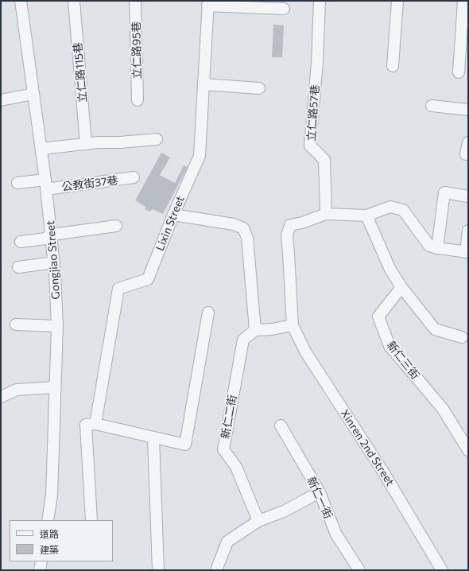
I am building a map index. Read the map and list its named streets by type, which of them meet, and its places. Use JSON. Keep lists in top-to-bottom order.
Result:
{
  "streets": {
    "street": [
      "立仁路95巷",
      "立仁路115巷",
      "立仁路57巷",
      "公教街37巷",
      "Lixin Street",
      "Gongjiao Street",
      "新仁三街",
      "新仁二街",
      "Xinren 2nd Street",
      "新仁一街"
    ]
  },
  "crossings": [
    ["公教街37巷", "Gongjiao Street"]
  ],
  "legend": ["道路", "建築"]
}
